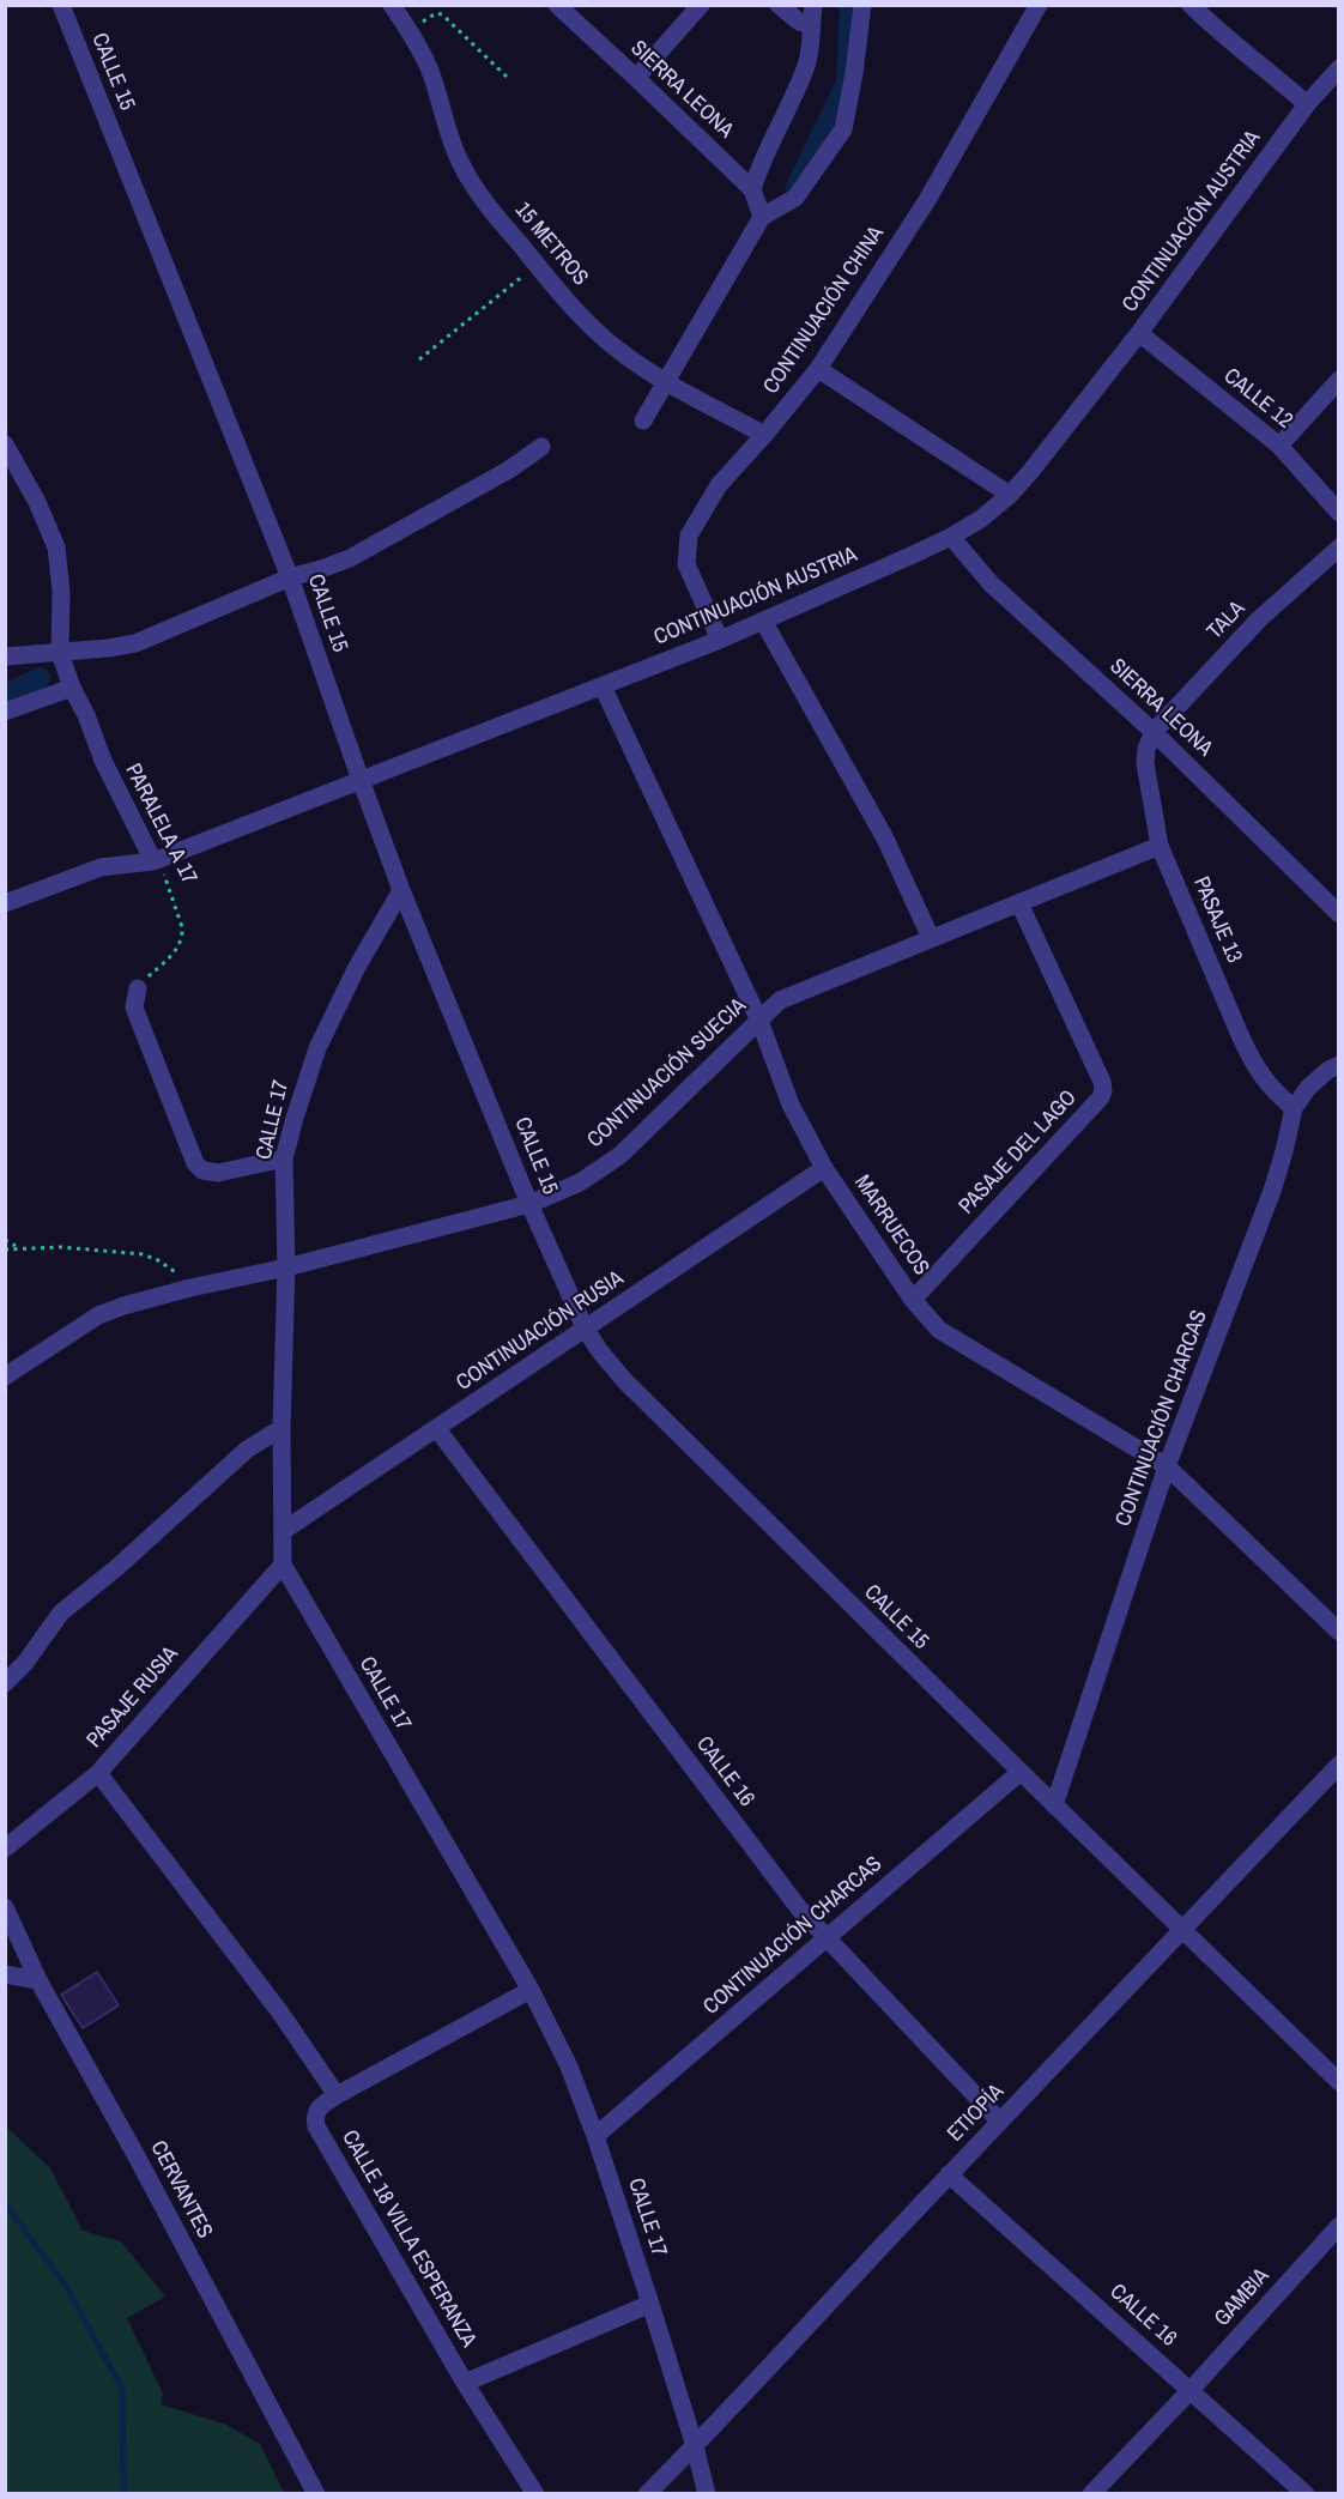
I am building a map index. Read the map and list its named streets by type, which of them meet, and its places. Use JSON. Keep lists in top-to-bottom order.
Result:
{
  "streets": {
    "street": [
      "CALLE 15",
      "SIERRA LEONA",
      "CONTINUACIÓN AUSTRIA",
      "15 METROS",
      "CONTINUACIÓN CHINA",
      "CALLE 12",
      "TALA",
      "PARALELA A 17",
      "PASAJE 13",
      "CONTINUACIÓN SUECIA",
      "CALLE 17",
      "PASAJE DEL LAGO",
      "MARRUECOS",
      "CONTINUACIÓN RUSIA",
      "CONTINUACIÓN CHARCAS",
      "PASAJE RUSIA",
      "CALLE 16",
      "ETIOPÍA",
      "CERVANTES",
      "CALLE 18 VILLA ESPERANZA",
      "GAMBIA"
    ]
  },
  "crossings": [
    ["CALLE 15", "CONTINUACIÓN AUSTRIA"],
    ["CALLE 15", "CONTINUACIÓN SUECIA"],
    ["CALLE 15", "CALLE 17"],
    ["CALLE 15", "CONTINUACIÓN RUSIA"],
    ["CALLE 15", "CONTINUACIÓN CHARCAS"],
    ["CALLE 15", "ETIOPÍA"],
    ["SIERRA LEONA", "CONTINUACIÓN AUSTRIA"],
    ["SIERRA LEONA", "TALA"],
    ["SIERRA LEONA", "PASAJE 13"],
    ["CONTINUACIÓN AUSTRIA", "CONTINUACIÓN CHINA"],
    ["CONTINUACIÓN AUSTRIA", "CALLE 12"],
    ["CONTINUACIÓN AUSTRIA", "PARALELA A 17"],
    ["CONTINUACIÓN AUSTRIA", "MARRUECOS"],
    ["15 METROS", "CONTINUACIÓN CHINA"],
    ["TALA", "PASAJE 13"],
    ["PASAJE 13", "CONTINUACIÓN SUECIA"],
    ["PASAJE 13", "CONTINUACIÓN CHARCAS"],
    ["CONTINUACIÓN SUECIA", "CALLE 17"],
    ["CONTINUACIÓN SUECIA", "PASAJE DEL LAGO"],
    ["CONTINUACIÓN SUECIA", "MARRUECOS"],
    ["CALLE 17", "CONTINUACIÓN RUSIA"],
    ["CALLE 17", "CONTINUACIÓN CHARCAS"],
    ["CALLE 17", "PASAJE RUSIA"],
    ["CALLE 17", "ETIOPÍA"],
    ["PASAJE DEL LAGO", "MARRUECOS"],
    ["MARRUECOS", "CONTINUACIÓN RUSIA"],
    ["MARRUECOS", "CONTINUACIÓN CHARCAS"],
    ["CONTINUACIÓN RUSIA", "CALLE 16"],
    ["CONTINUACIÓN CHARCAS", "CALLE 16"],
    ["CALLE 16", "ETIOPÍA"],
    ["CALLE 16", "GAMBIA"]
  ]
}
